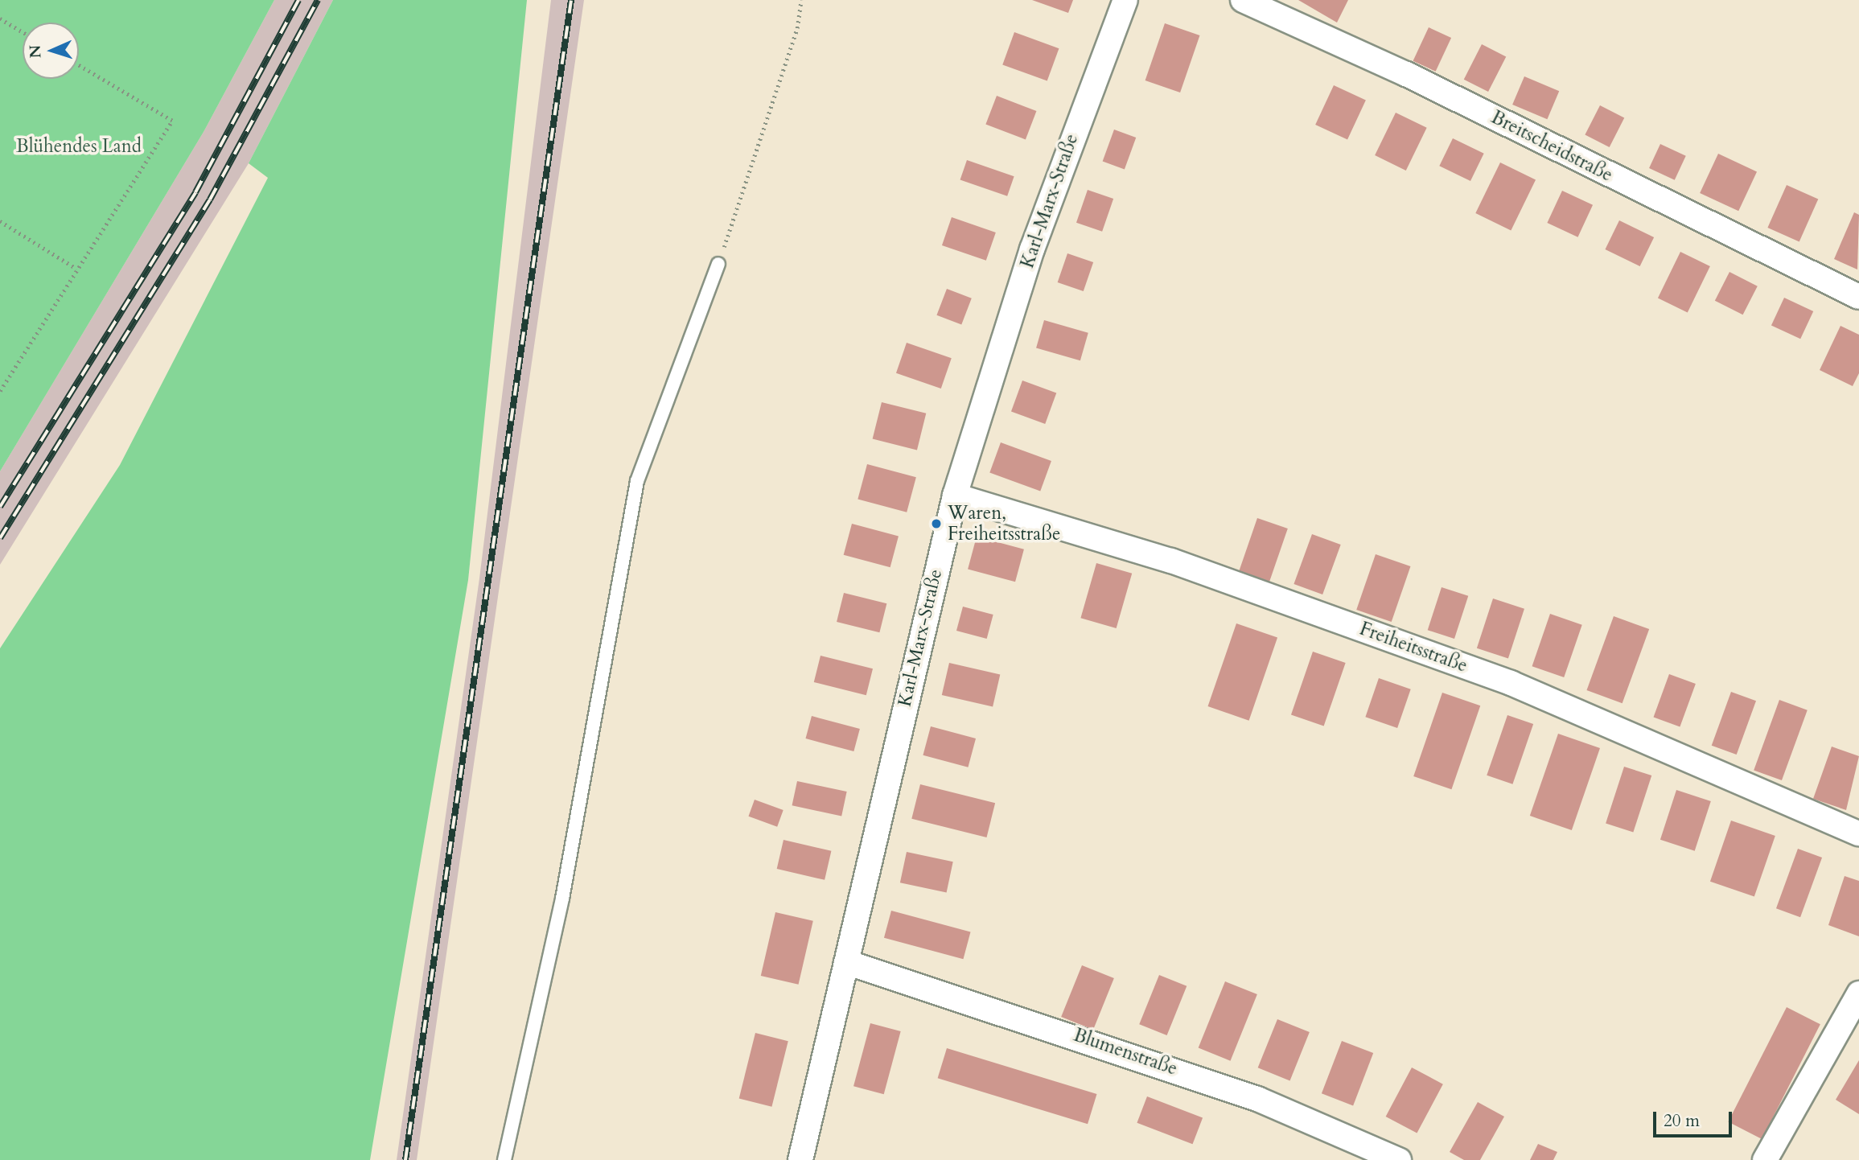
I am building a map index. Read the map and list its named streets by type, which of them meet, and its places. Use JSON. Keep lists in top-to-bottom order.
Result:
{
  "streets": {
    "street": [
      "Breitscheidstraße",
      "Karl-Marx-Straße",
      "Freiheitsstraße",
      "Blumenstraße"
    ]
  },
  "crossings": [
    ["Karl-Marx-Straße", "Freiheitsstraße"],
    ["Karl-Marx-Straße", "Blumenstraße"]
  ],
  "parks": ["Blühendes Land"],
  "places": ["Waren, Freiheitsstraße"],
  "scale_bar": "20 m",
  "north": "left"
}
